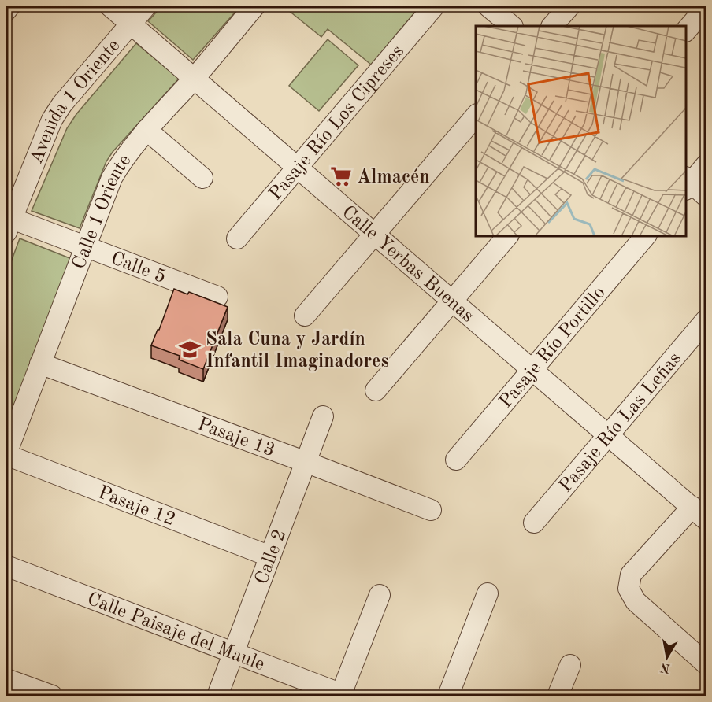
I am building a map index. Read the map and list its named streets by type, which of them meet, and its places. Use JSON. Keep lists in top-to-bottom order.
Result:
{
  "streets": {
    "street": [
      "Avenida 1 Oriente",
      "Pasaje Río Los Cipreses",
      "Calle 1 Oriente",
      "Calle Yerbas Buenas",
      "Calle 5",
      "Pasaje Río Portillo",
      "Pasaje Río Las Leñas",
      "Pasaje 13",
      "Pasaje 12",
      "Calle 2",
      "Calle Paisaje del Maule"
    ]
  },
  "crossings": [
    ["Avenida 1 Oriente", "Calle Yerbas Buenas"],
    ["Avenida 1 Oriente", "Calle 5"],
    ["Pasaje Río Los Cipreses", "Calle Yerbas Buenas"],
    ["Calle 1 Oriente", "Calle Yerbas Buenas"],
    ["Calle 1 Oriente", "Calle 5"],
    ["Calle 1 Oriente", "Pasaje 13"],
    ["Calle 1 Oriente", "Pasaje 12"],
    ["Calle Yerbas Buenas", "Pasaje Río Portillo"],
    ["Calle Yerbas Buenas", "Pasaje Río Las Leñas"],
    ["Pasaje 13", "Calle 2"],
    ["Pasaje 12", "Calle 2"],
    ["Calle 2", "Calle Paisaje del Maule"]
  ],
  "places": {
    "supermarket": ["Almacén"],
    "school or university": ["Sala Cuna y Jardín Infantil Imaginadores"]
  },
  "north": "bottom"
}
